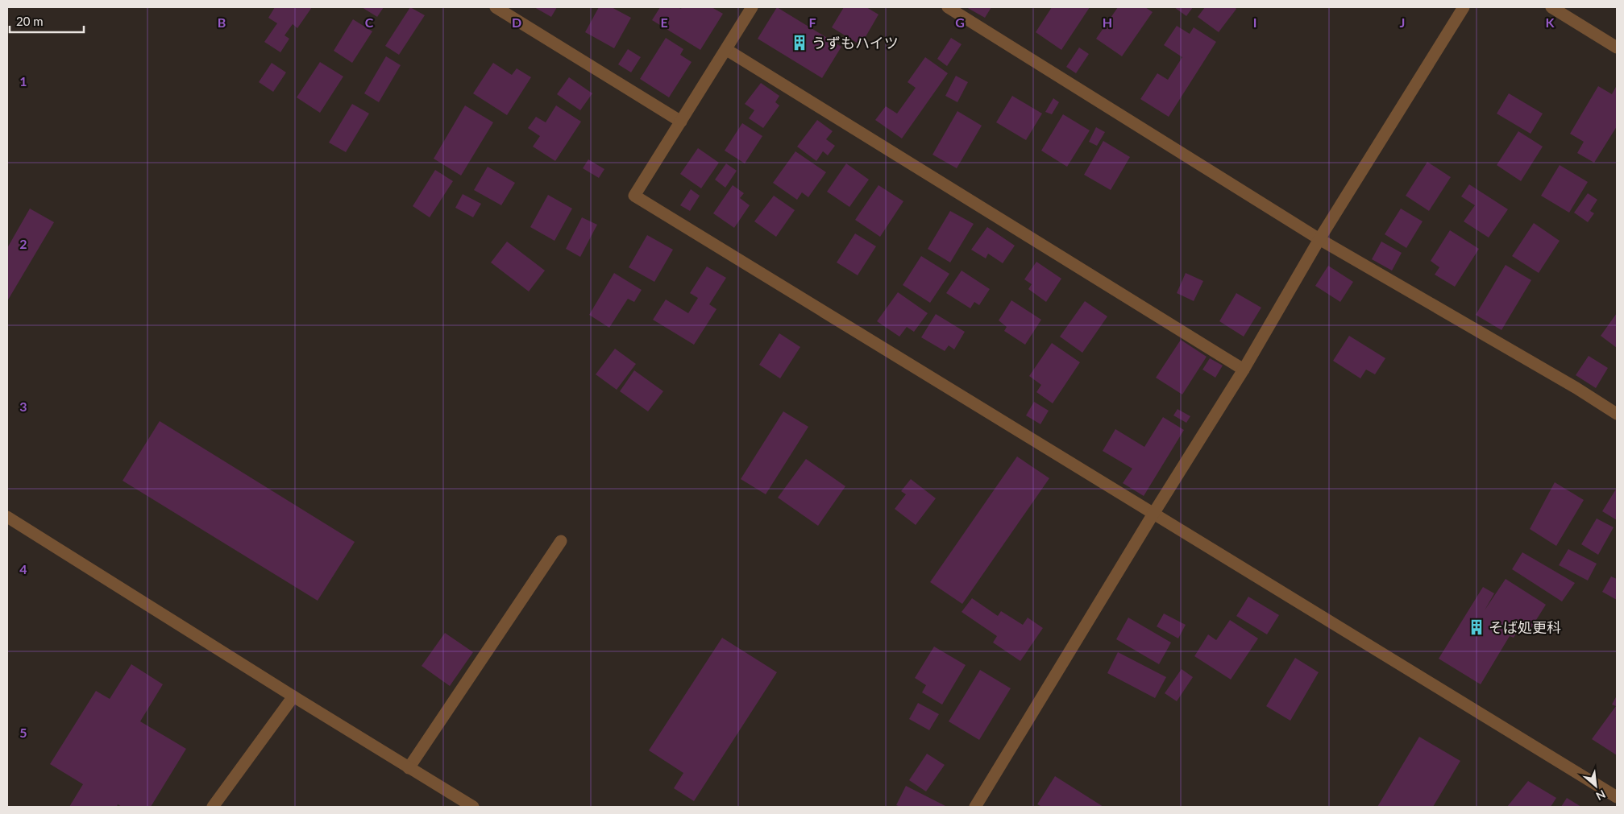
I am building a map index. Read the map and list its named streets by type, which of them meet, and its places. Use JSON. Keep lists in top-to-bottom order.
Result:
{
  "places": {
    "building": ["うずもハイツ", "そば処更科"]
  },
  "scale_bar": "20 m",
  "north": "bottom right",
  "grid": {
    "columns": [
      "B",
      "C",
      "D",
      "E",
      "F",
      "G",
      "H",
      "I",
      "J",
      "K"
    ],
    "rows": [
      "1",
      "2",
      "3",
      "4",
      "5"
    ]
  }
}
